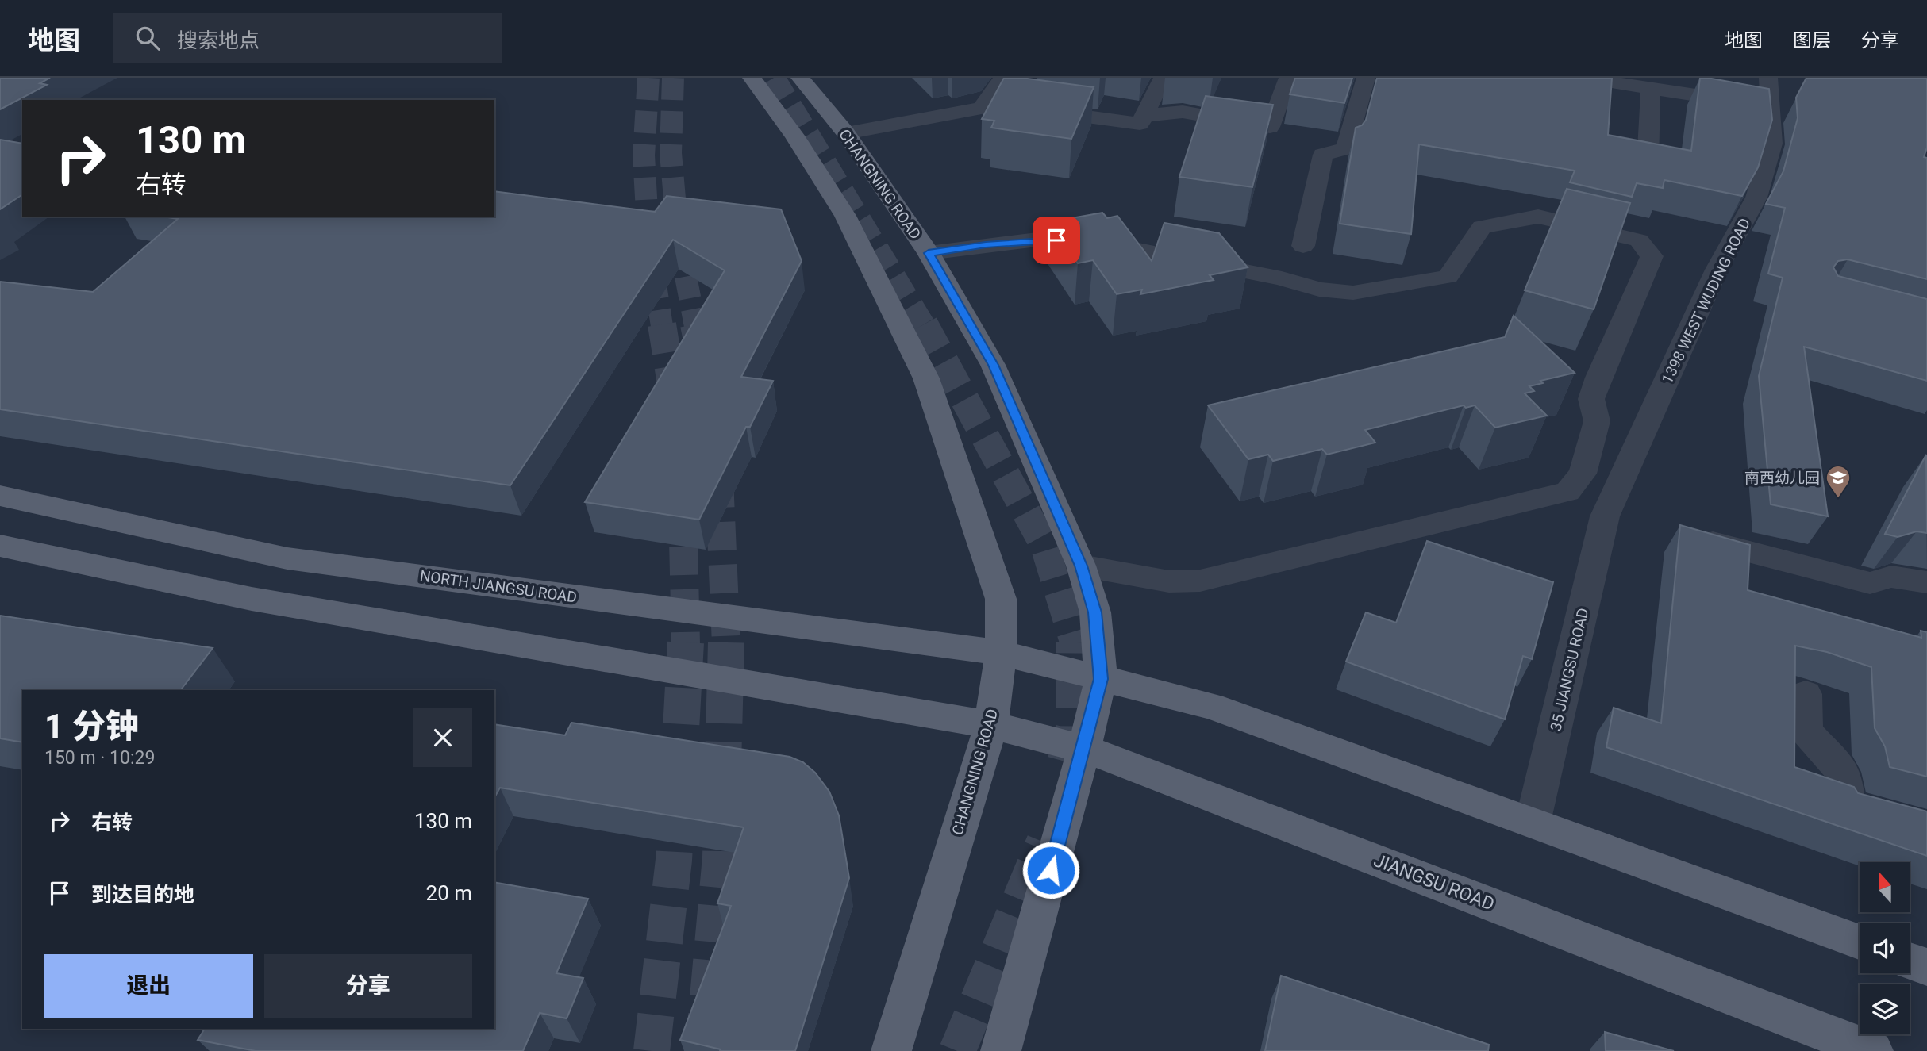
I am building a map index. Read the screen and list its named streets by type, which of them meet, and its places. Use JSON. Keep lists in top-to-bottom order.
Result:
{
  "streets": {
    "main road": ["CHANGNING ROAD", "NORTH JIANGSU ROAD", "JIANGSU ROAD"],
    "lane": ["1398 WEST WUDING ROAD", "35 JIANGSU ROAD"]
  },
  "crossings": [
    ["CHANGNING ROAD", "NORTH JIANGSU ROAD"],
    ["CHANGNING ROAD", "JIANGSU ROAD"],
    ["1398 WEST WUDING ROAD", "35 JIANGSU ROAD"]
  ],
  "places": {
    "school or university": ["南西幼儿园"]
  },
  "north": "top",
  "page": {
    "header": "地图",
    "search": "搜索地点",
    "nav": ["地图", "图层", "分享"],
    "turn": ["130 m", "右转"],
    "heading": ["1 分钟", "150 m · 10:29"],
    "list": [
      {
        "name": "右转",
        "value": "130 m"
      },
      {
        "name": "到达目的地",
        "value": "20 m"
      }
    ],
    "buttons": ["退出", "分享"]
  }
}
